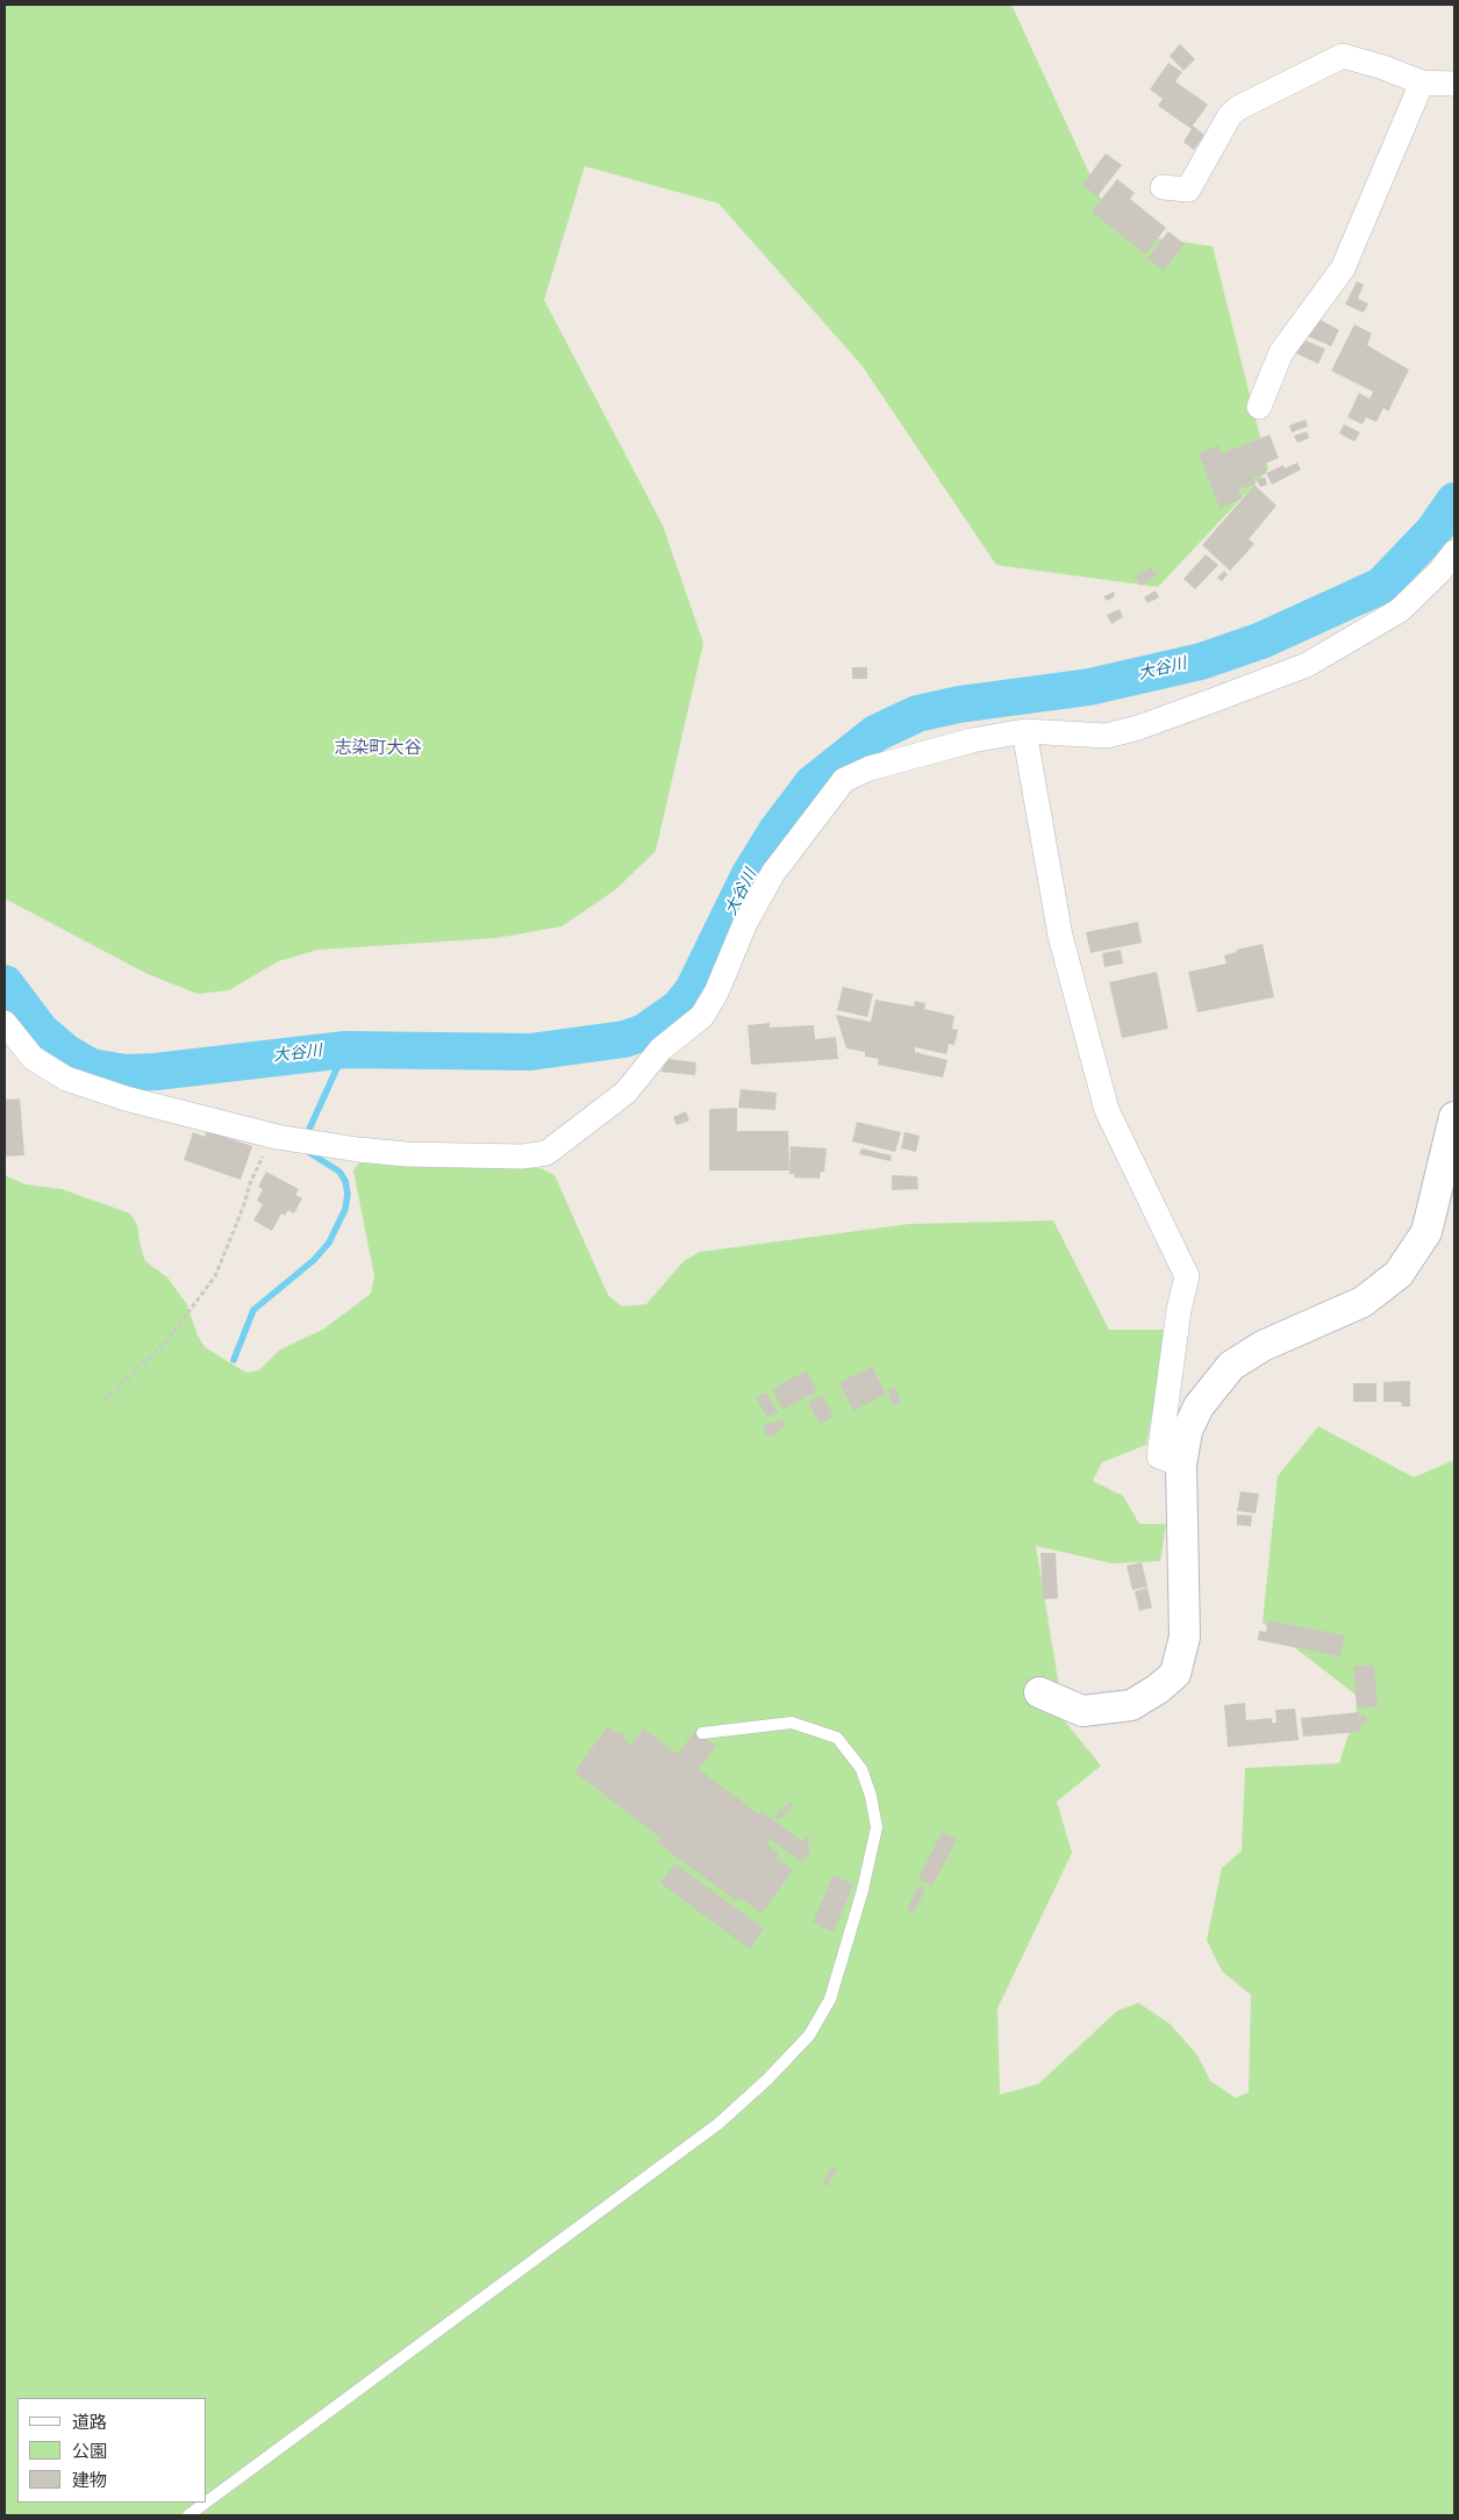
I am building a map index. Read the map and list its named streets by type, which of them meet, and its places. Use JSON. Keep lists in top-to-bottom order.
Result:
{
  "districts": ["志染町大谷"],
  "water": ["大谷川"],
  "legend": ["道路", "公園", "建物"]
}
